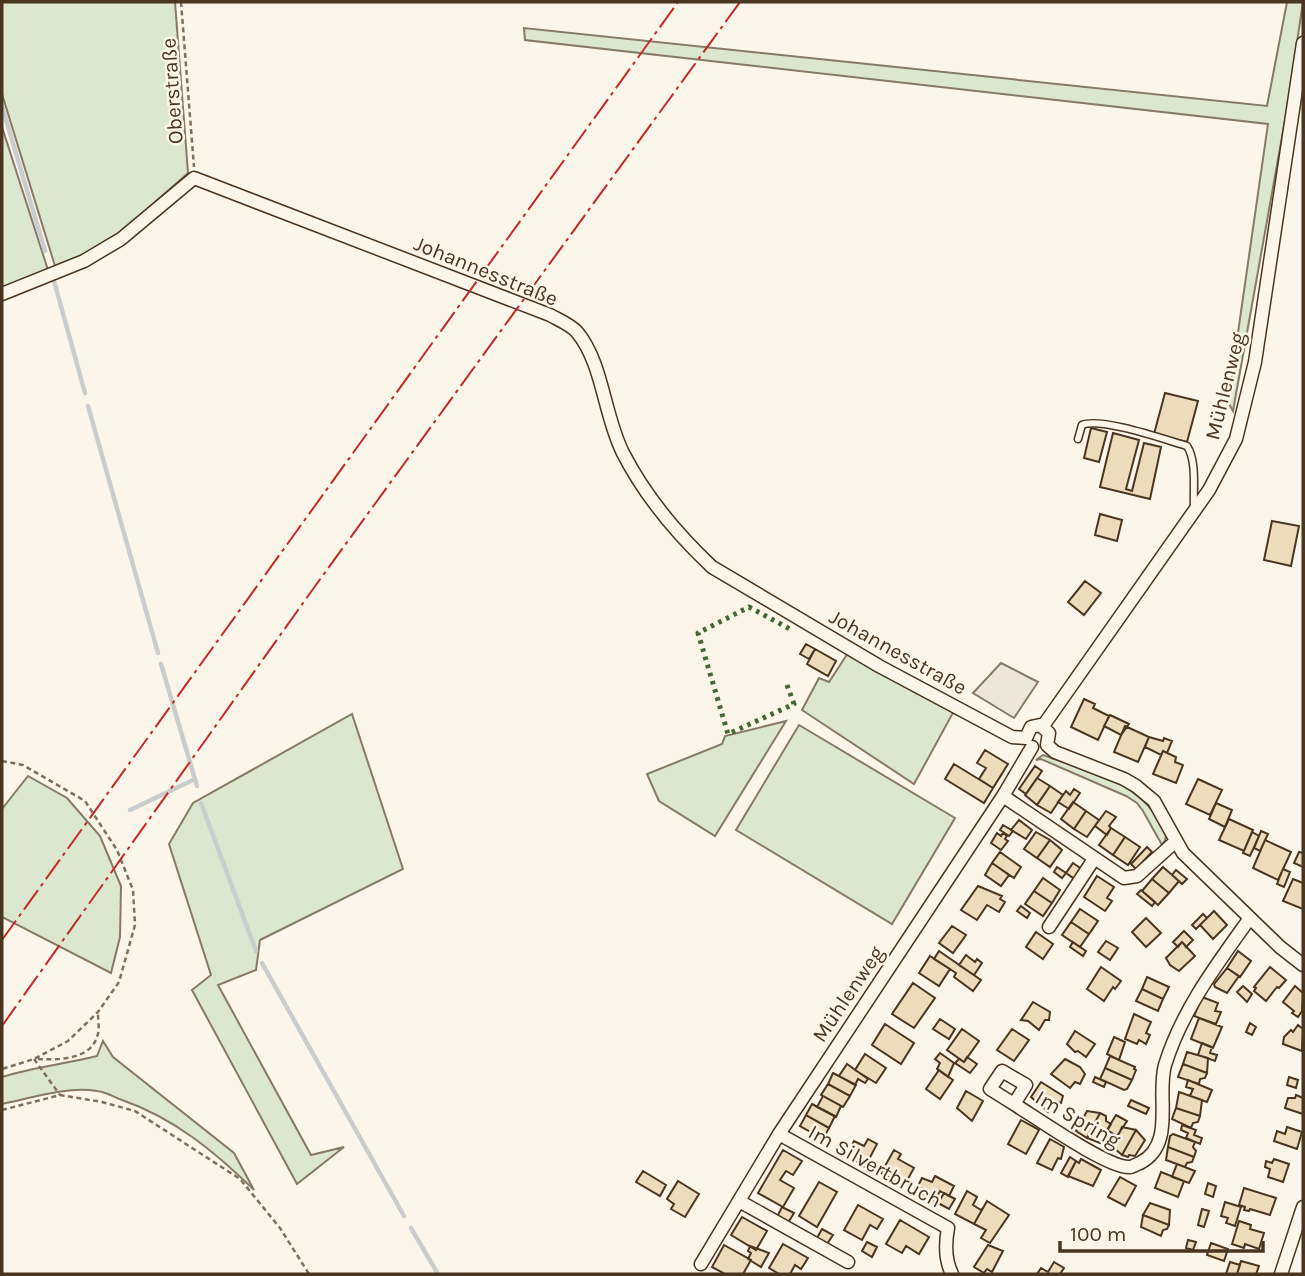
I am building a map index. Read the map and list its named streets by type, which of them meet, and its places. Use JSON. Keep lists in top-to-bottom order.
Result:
{
  "streets": {
    "street": [
      "Johannesstraße",
      "Mühlenweg",
      "Im Spring",
      "Im Silvertbruch"
    ],
    "path": ["Oberstraße"]
  },
  "crossings": [
    ["Oberstraße", "Johannesstraße"],
    ["Johannesstraße", "Mühlenweg"],
    ["Mühlenweg", "Im Silvertbruch"]
  ],
  "scale_bar": "100 m"
}
